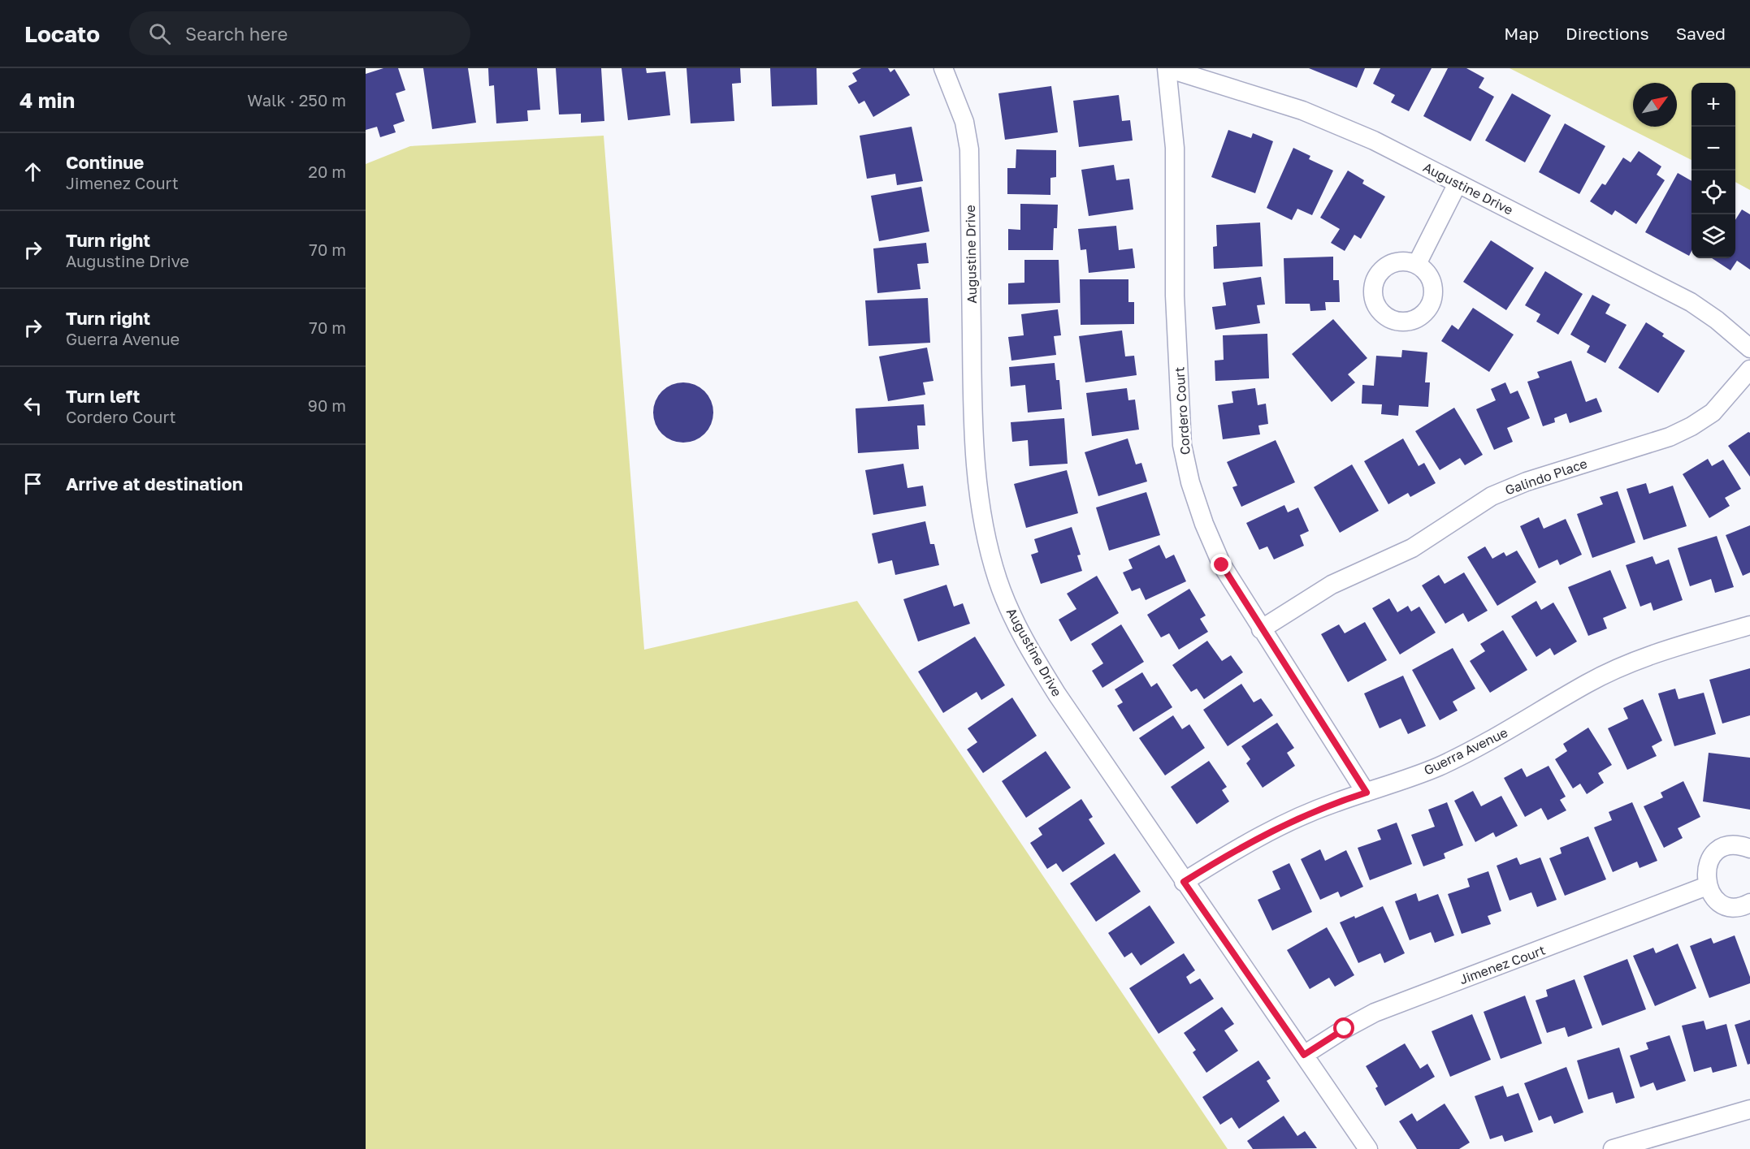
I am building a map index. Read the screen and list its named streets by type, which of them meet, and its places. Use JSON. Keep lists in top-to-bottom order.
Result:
{
  "streets": {
    "street": [
      "Augustine Drive",
      "Cordero Court",
      "Galindo Place",
      "Guerra Avenue",
      "Jimenez Court"
    ]
  },
  "crossings": [
    ["Augustine Drive", "Cordero Court"],
    ["Augustine Drive", "Guerra Avenue"],
    ["Augustine Drive", "Jimenez Court"],
    ["Cordero Court", "Galindo Place"],
    ["Cordero Court", "Guerra Avenue"]
  ],
  "north": "top right",
  "page": {
    "header": "Locato",
    "search": "Search here",
    "nav": ["Map", "Directions", "Saved"],
    "heading": ["4 min", "Walk · 250 m"],
    "map_buttons": ["+", "−"],
    "list": [
      ["Continue", "Jimenez Court", "20 m"],
      ["Turn right", "Augustine Drive", "70 m"],
      ["Turn right", "Guerra Avenue", "70 m"],
      ["Turn left", "Cordero Court", "90 m"],
      "Arrive at destination"
    ]
  }
}
